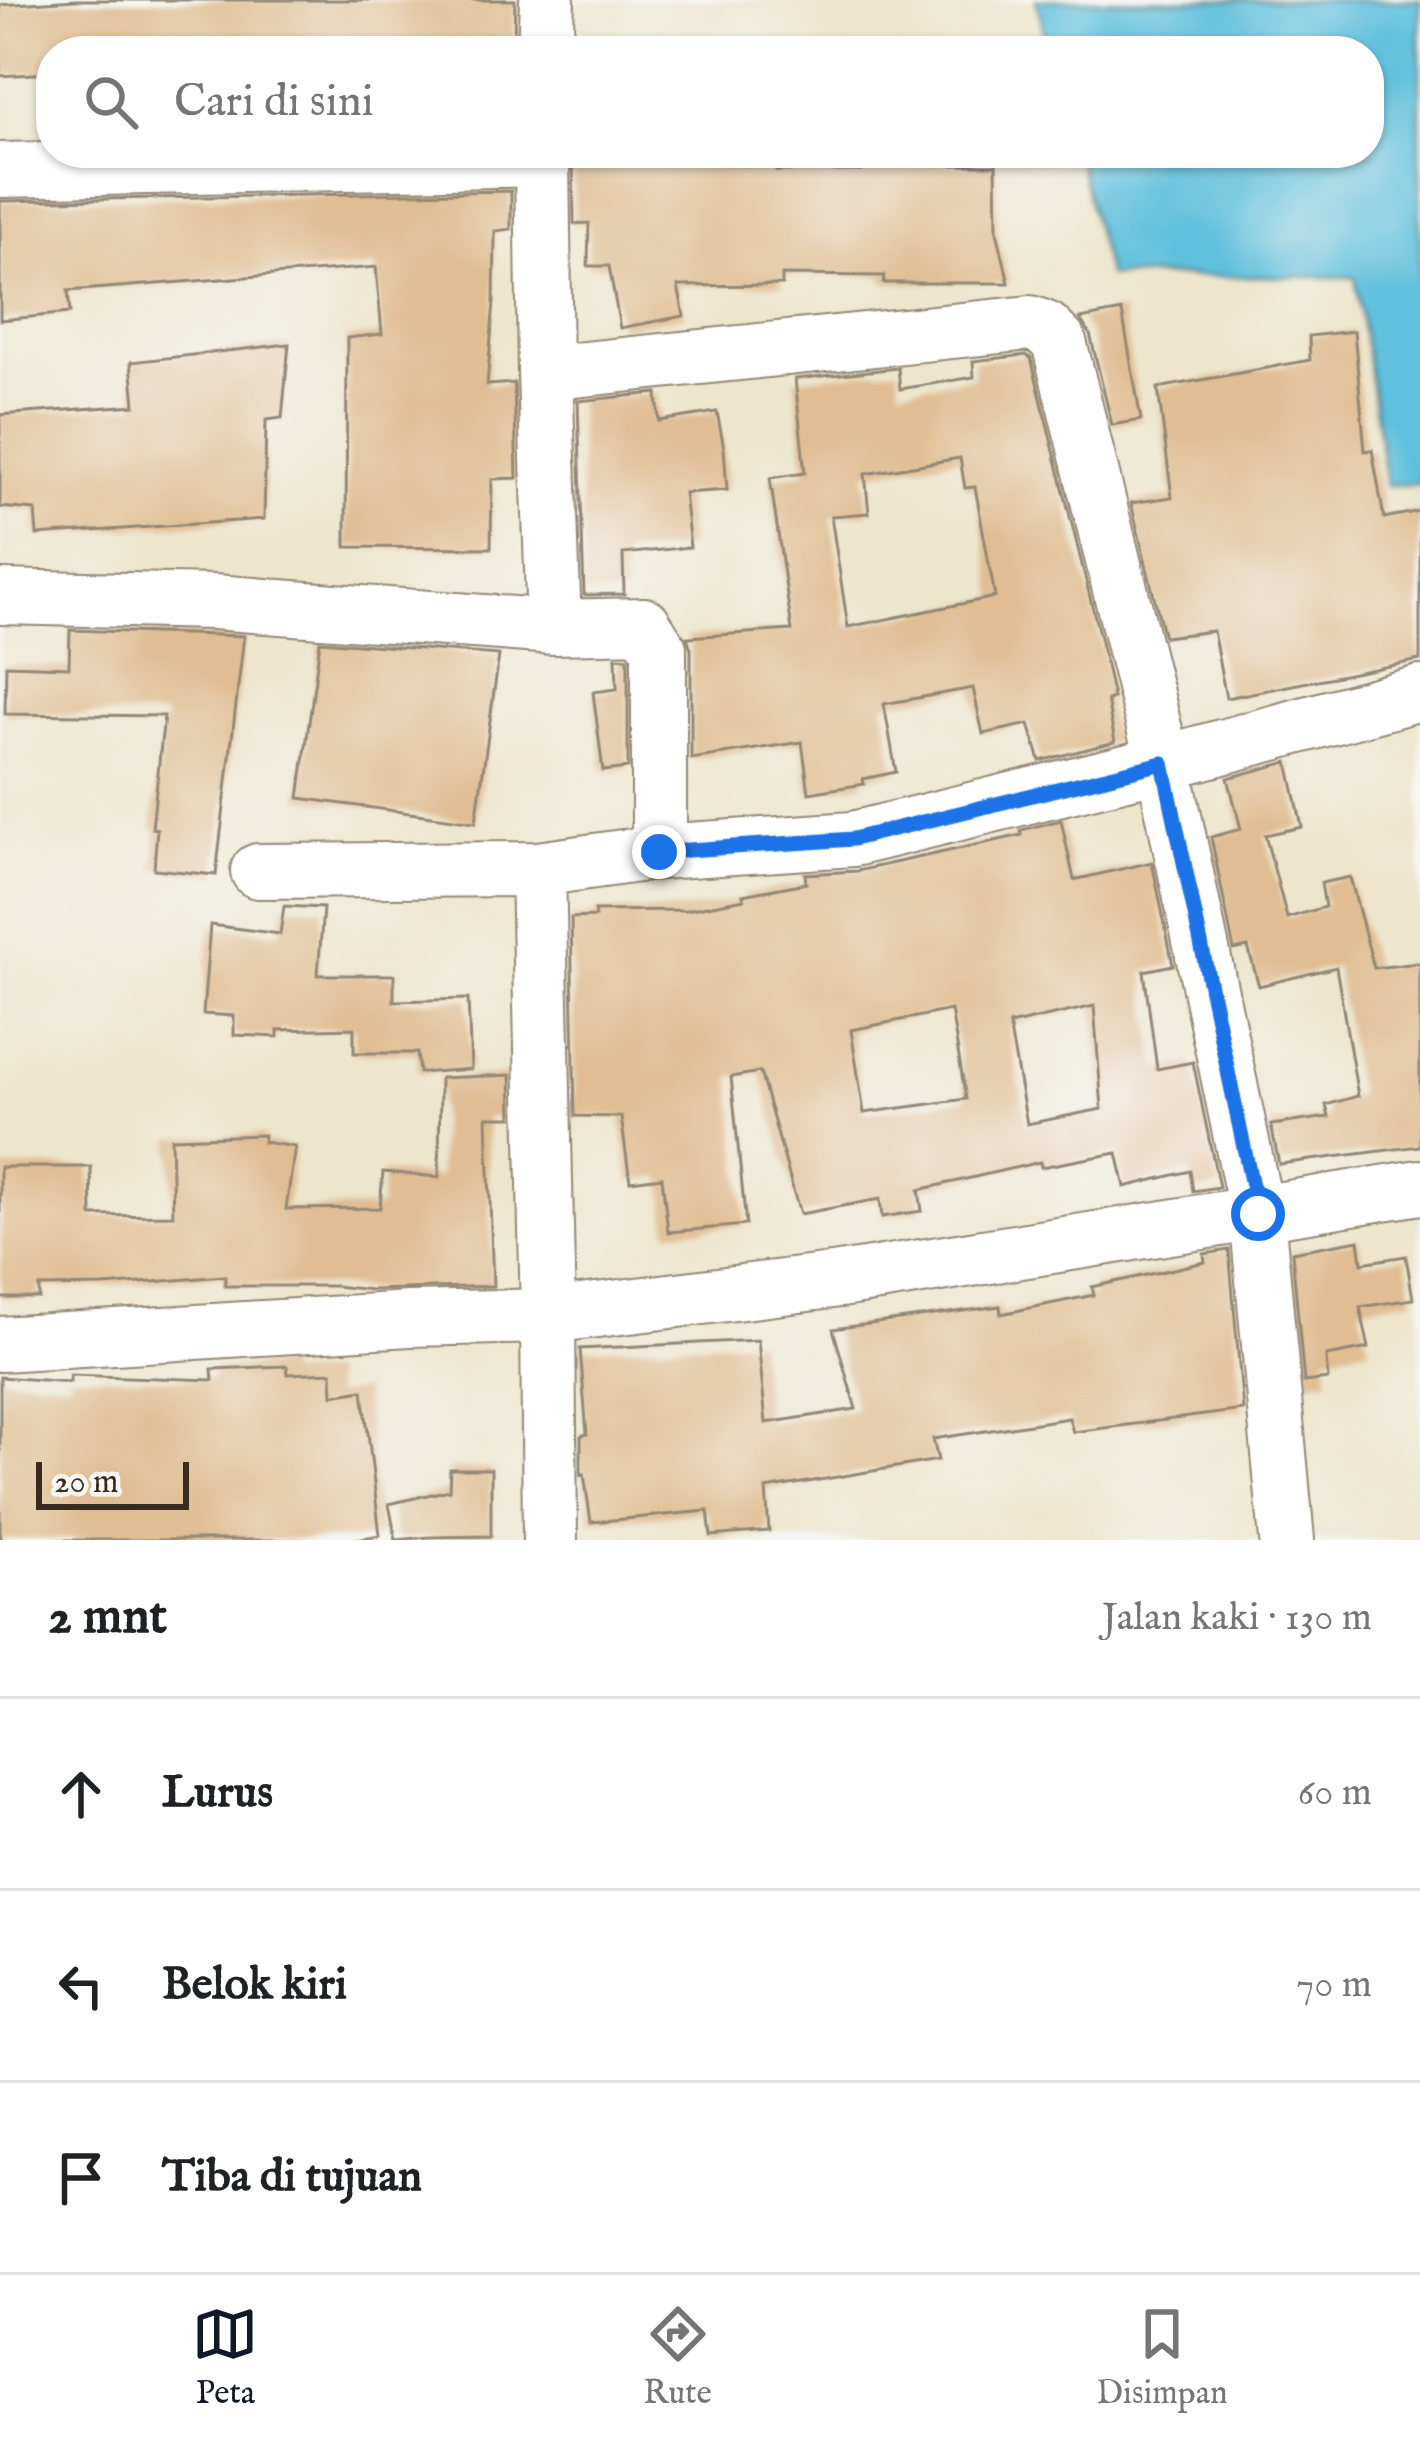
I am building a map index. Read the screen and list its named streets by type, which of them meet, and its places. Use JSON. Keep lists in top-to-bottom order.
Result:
{
  "scale_bar": "20 m",
  "page": {
    "search": "Cari di sini",
    "scale": "20 m",
    "heading": ["2 mnt", "Jalan kaki · 130 m"],
    "list": [
      ["Lurus", "60 m"],
      ["Belok kiri", "70 m"],
      "Tiba di tujuan"
    ],
    "nav": ["Peta", "Rute", "Disimpan"]
  }
}
